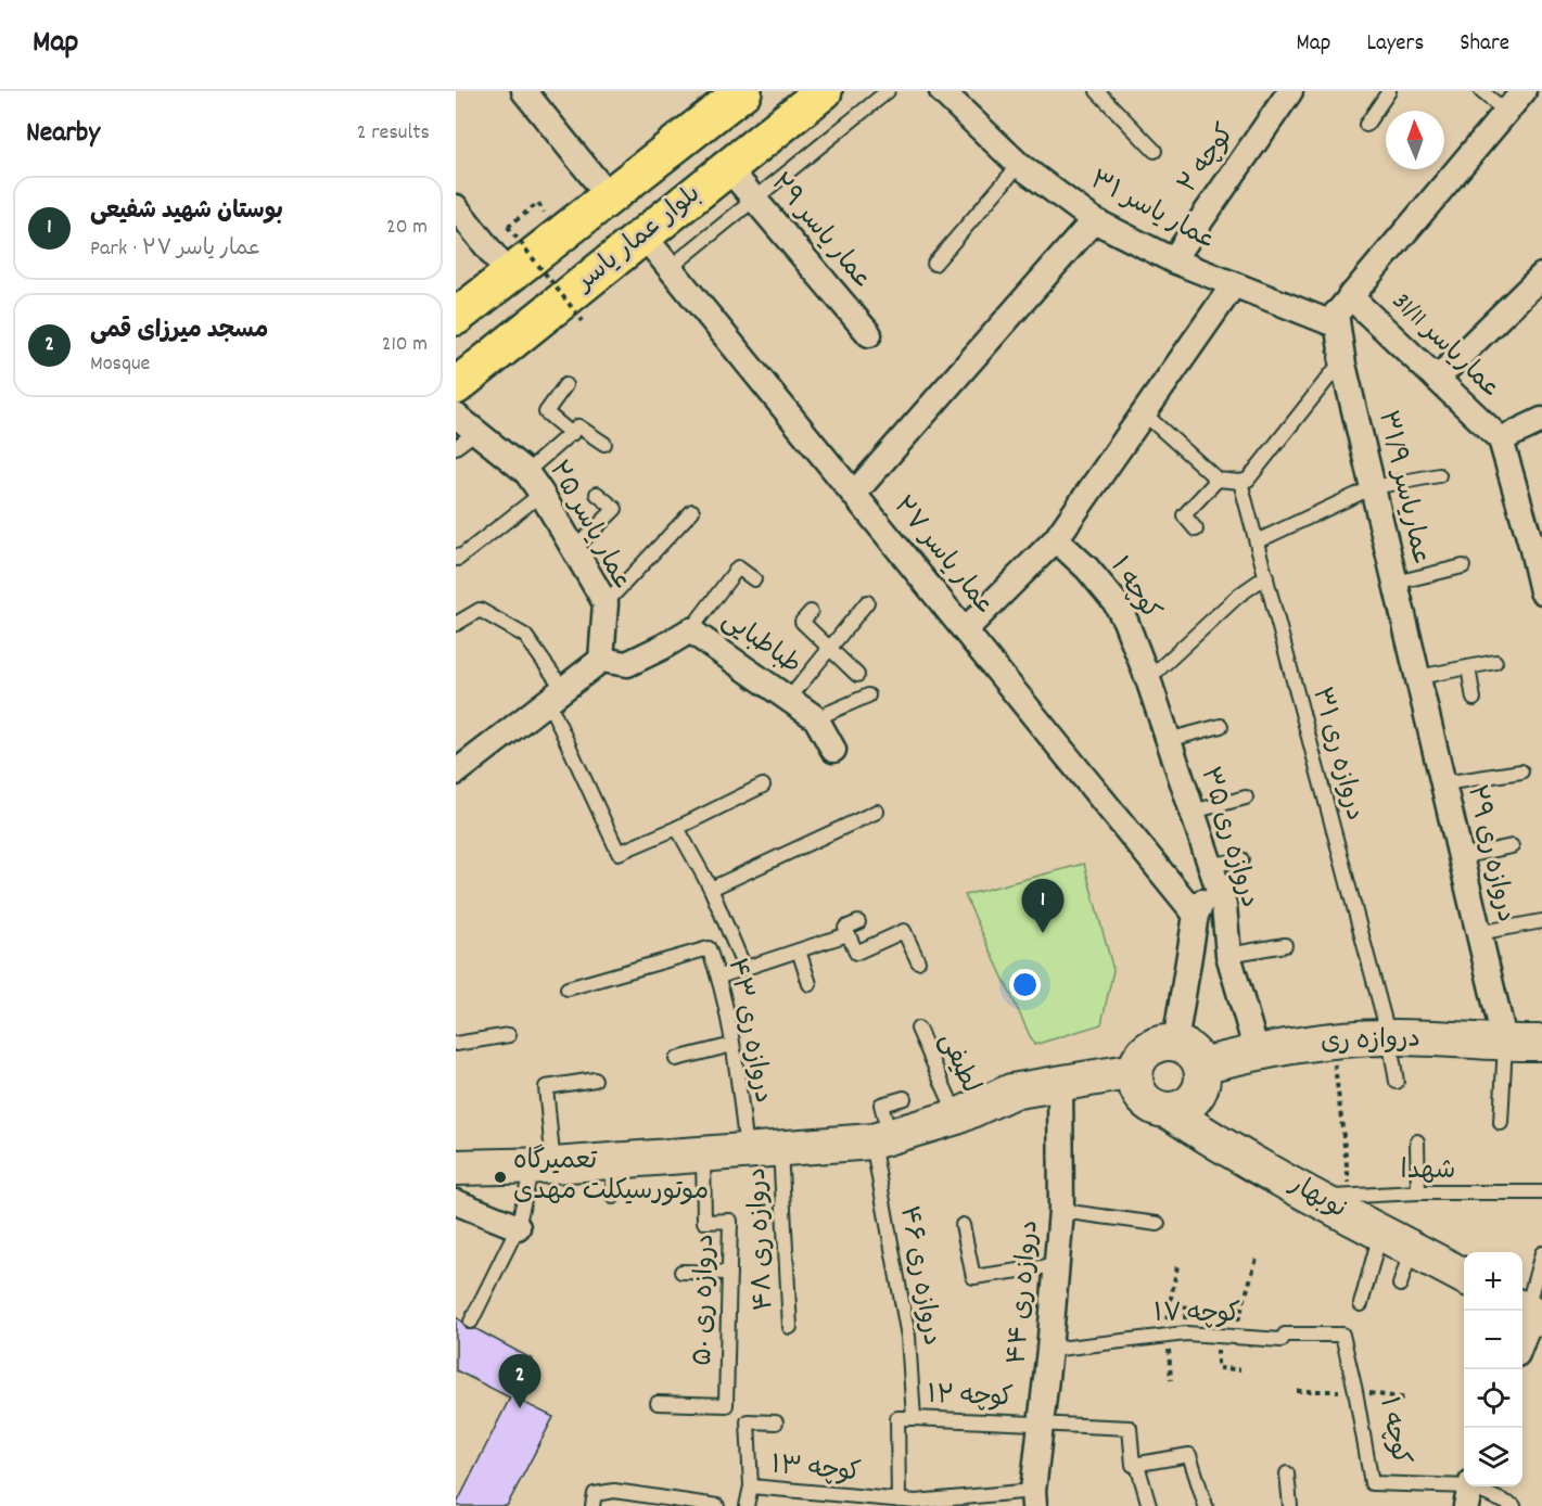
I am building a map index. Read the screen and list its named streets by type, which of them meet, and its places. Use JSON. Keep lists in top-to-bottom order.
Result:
{
  "streets": {
    "main road": ["بلوار عمار یاسر", "دروازه ری", "نوبهار"],
    "street": [
      "کوچه ۲",
      "عمار یاسر ۳۱",
      "عمار یاسر ۲۹",
      "عماریاسر 31/11",
      "عماریاسر ۳۱/۹",
      "عمار یاسر ۲۵",
      "عمار یاسر ۲۷",
      "کوچه ۱",
      "طباطبایی",
      "دروازه ری ۳۵",
      "دروازه ری ۲۹",
      "دروازه ری ۴۴"
    ],
    "lane": [
      "دروازه ری ۳۱",
      "دروازه ری ۴۳",
      "لطیفی",
      "شهدا",
      "دروازه ری ۴۸",
      "دروازه ری ۴۶",
      "دروازه ری ۵۰",
      "کوچه ۱۷",
      "کوچه ۱۲",
      "کوچه ۱۳"
    ]
  },
  "crossings": [
    ["کوچه ۲", "عمار یاسر ۳۱"],
    ["عمار یاسر ۳۱", "عماریاسر 31/11"],
    ["عمار یاسر ۳۱", "عماریاسر ۳۱/۹"],
    ["عمار یاسر ۲۹", "بلوار عمار یاسر"],
    ["بلوار عمار یاسر", "عمار یاسر ۲۷"],
    ["عماریاسر 31/11", "عماریاسر ۳۱/۹"],
    ["عماریاسر ۳۱/۹", "دروازه ری ۲۹"],
    ["عمار یاسر ۲۵", "طباطبایی"],
    ["کوچه ۱", "دروازه ری ۳۵"],
    ["کوچه ۱", "کوچه ۱۷"],
    ["دروازه ری ۳۱", "دروازه ری"],
    ["دروازه ری ۳۵", "دروازه ری"],
    ["دروازه ری ۲۹", "دروازه ری"],
    ["دروازه ری ۴۳", "دروازه ری ۴۸"],
    ["دروازه ری", "نوبهار"],
    ["شهدا", "نوبهار"],
    ["دروازه ری ۴۶", "کوچه ۱۲"],
    ["دروازه ری ۴۴", "کوچه ۱۷"],
    ["دروازه ری ۴۴", "کوچه ۱۲"],
    ["دروازه ری ۴۴", "کوچه ۱۳"],
    ["کوچه ۱۲", "کوچه ۱۳"]
  ],
  "places": ["تعمیرگاه موتورسیکلت مهدی"],
  "north": "top",
  "page": {
    "header": "Map",
    "nav": ["Map", "Layers", "Share"],
    "heading": ["Nearby", "2 results"],
    "list": [
      {
        "mark": "1",
        "name": "بوستان شهید شفیعی",
        "note": "Park · عمار یاسر ۲۷",
        "value": "20 m"
      },
      {
        "mark": "2",
        "name": "مسجد میرزای قمی",
        "note": "Mosque",
        "value": "210 m"
      }
    ],
    "pins": ["1", "2"],
    "map_buttons": ["+", "−"]
  }
}
